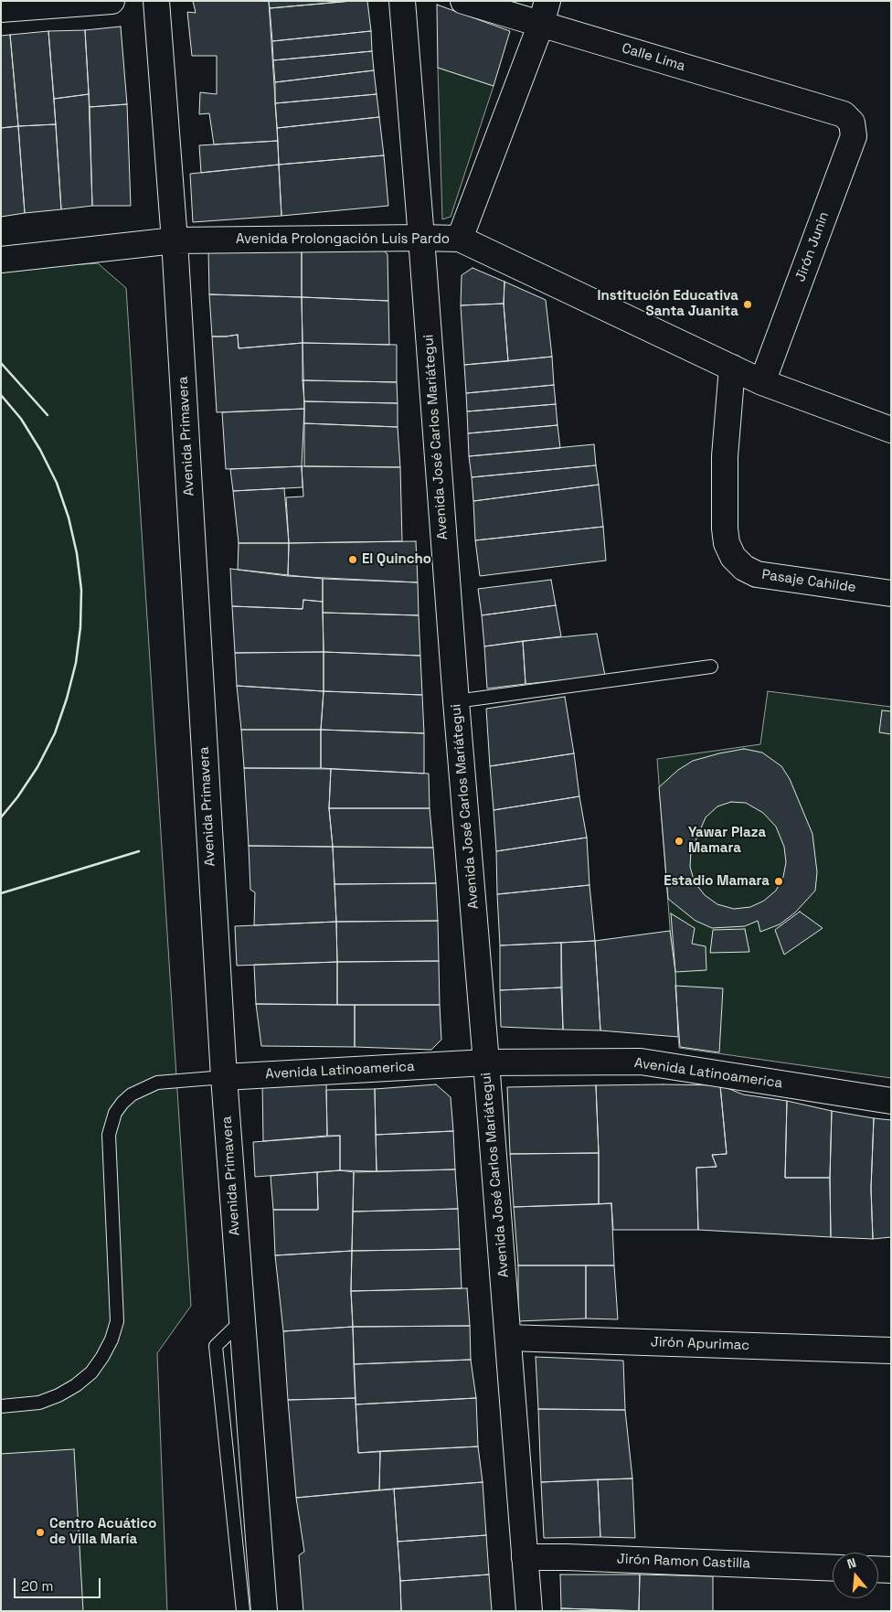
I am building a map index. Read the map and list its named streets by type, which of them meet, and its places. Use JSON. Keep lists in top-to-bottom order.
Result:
{
  "streets": {
    "street": [
      "Calle Lima",
      "Avenida Prolongación Luis Pardo",
      "Jirón Junin",
      "Avenida Primavera",
      "Avenida José Carlos Mariátegui",
      "Pasaje Cahilde",
      "Avenida Latinoamerica",
      "Jirón Apurimac",
      "Jirón Ramon Castilla"
    ]
  },
  "crossings": [
    ["Calle Lima", "Jirón Junin"],
    ["Avenida Prolongación Luis Pardo", "Jirón Junin"],
    ["Avenida Prolongación Luis Pardo", "Avenida Primavera"],
    ["Avenida Prolongación Luis Pardo", "Avenida José Carlos Mariátegui"],
    ["Avenida Prolongación Luis Pardo", "Pasaje Cahilde"],
    ["Avenida Primavera", "Avenida Latinoamerica"],
    ["Avenida José Carlos Mariátegui", "Avenida Latinoamerica"],
    ["Avenida José Carlos Mariátegui", "Jirón Apurimac"],
    ["Avenida José Carlos Mariátegui", "Jirón Ramon Castilla"]
  ],
  "places": [
    "Institución Educativa Santa Juanita",
    "El Quincho",
    "Yawar Plaza Mamara",
    "Estadio Mamara",
    "Centro Acuático de Villa María"
  ],
  "scale_bar": "20 m",
  "north": "top"
}
